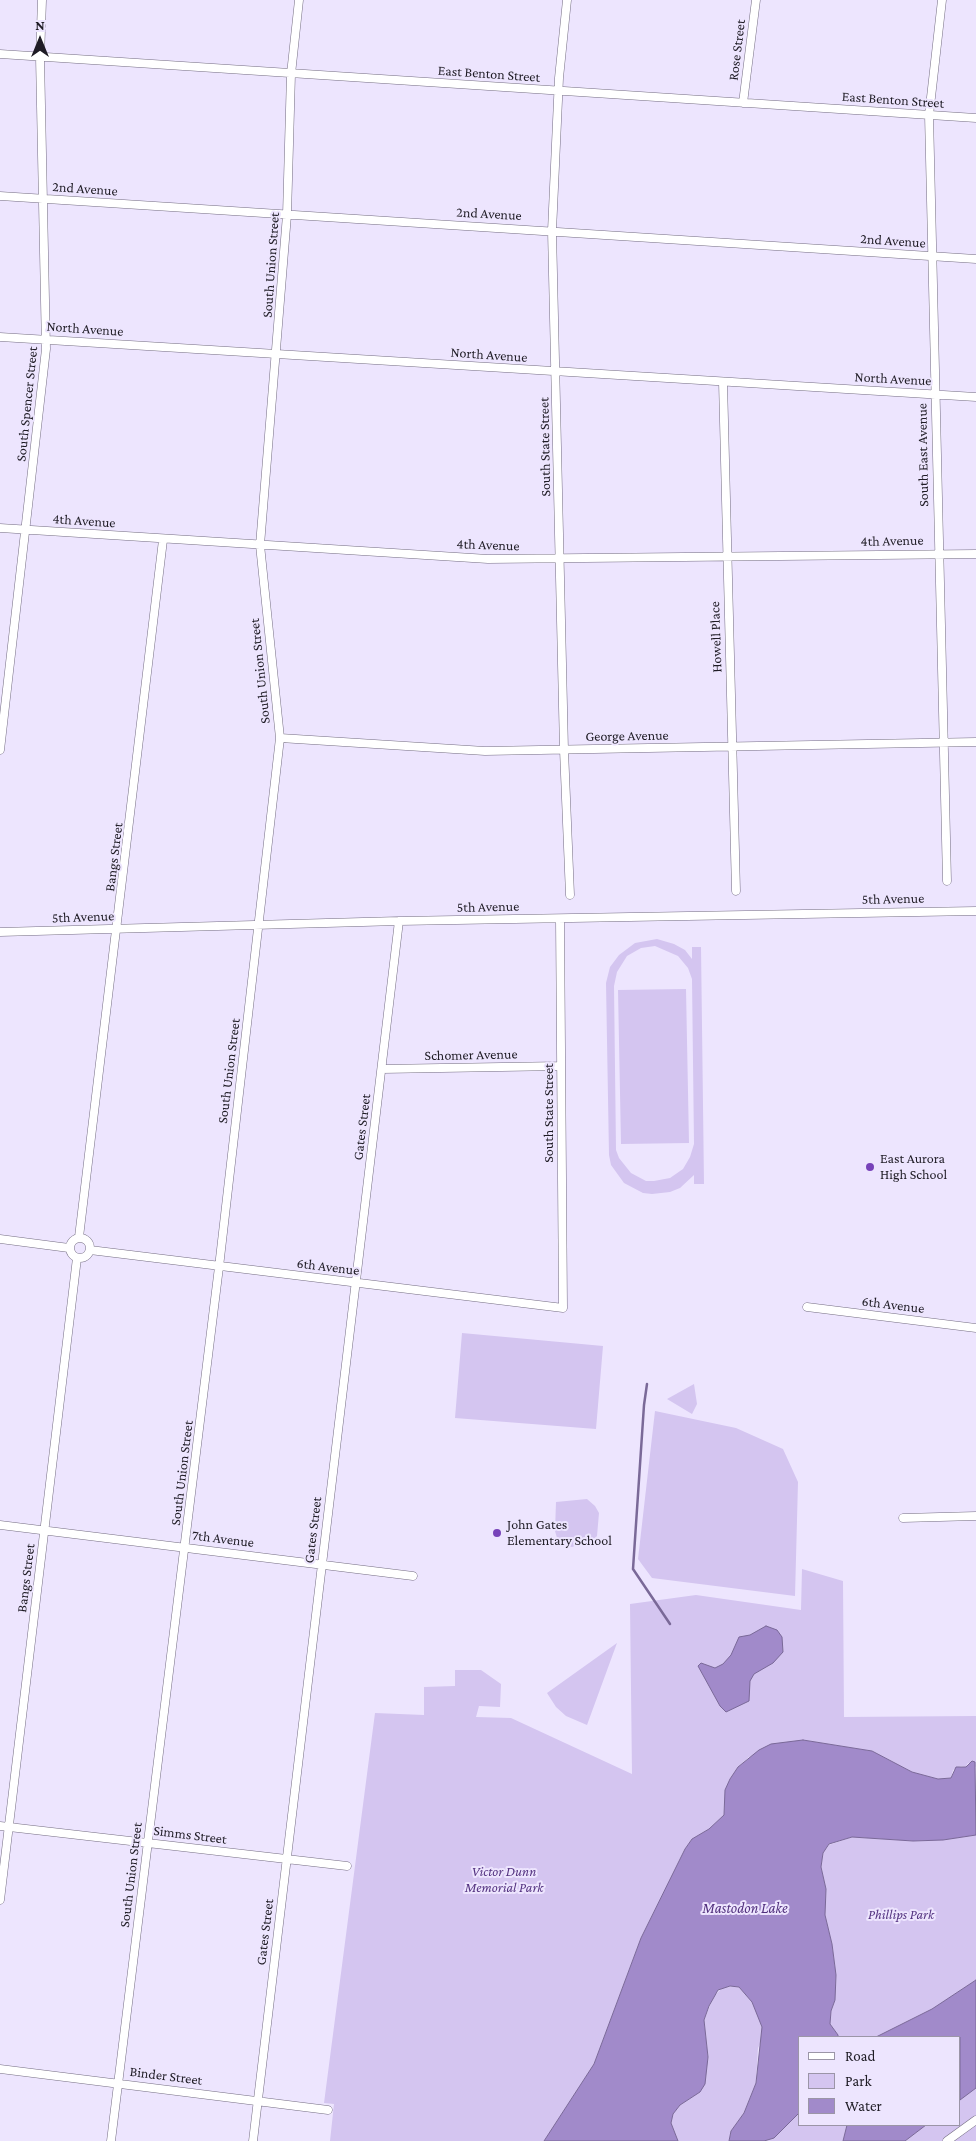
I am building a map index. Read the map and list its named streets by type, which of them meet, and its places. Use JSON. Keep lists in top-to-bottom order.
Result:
{
  "streets": {
    "street": [
      "Rose Street",
      "East Benton Street",
      "2nd Avenue",
      "South Union Street",
      "North Avenue",
      "South Spencer Street",
      "South State Street",
      "South East Avenue",
      "4th Avenue",
      "Howell Place",
      "George Avenue",
      "Bangs Street",
      "5th Avenue",
      "Schomer Avenue",
      "Gates Street",
      "6th Avenue",
      "7th Avenue",
      "Simms Street",
      "Binder Street"
    ]
  },
  "crossings": [
    ["Rose Street", "East Benton Street"],
    ["East Benton Street", "South Union Street"],
    ["East Benton Street", "South Spencer Street"],
    ["East Benton Street", "South State Street"],
    ["East Benton Street", "South East Avenue"],
    ["2nd Avenue", "South Union Street"],
    ["2nd Avenue", "South Spencer Street"],
    ["2nd Avenue", "South State Street"],
    ["2nd Avenue", "South East Avenue"],
    ["South Union Street", "North Avenue"],
    ["South Union Street", "4th Avenue"],
    ["South Union Street", "George Avenue"],
    ["South Union Street", "5th Avenue"],
    ["South Union Street", "6th Avenue"],
    ["South Union Street", "7th Avenue"],
    ["South Union Street", "Simms Street"],
    ["South Union Street", "Binder Street"],
    ["North Avenue", "South Spencer Street"],
    ["North Avenue", "South State Street"],
    ["North Avenue", "South East Avenue"],
    ["North Avenue", "Howell Place"],
    ["South Spencer Street", "4th Avenue"],
    ["South State Street", "4th Avenue"],
    ["South State Street", "George Avenue"],
    ["South State Street", "5th Avenue"],
    ["South State Street", "Schomer Avenue"],
    ["South State Street", "6th Avenue"],
    ["South East Avenue", "4th Avenue"],
    ["South East Avenue", "George Avenue"],
    ["4th Avenue", "Howell Place"],
    ["4th Avenue", "Bangs Street"],
    ["Howell Place", "George Avenue"],
    ["Bangs Street", "5th Avenue"],
    ["Bangs Street", "6th Avenue"],
    ["Bangs Street", "7th Avenue"],
    ["Bangs Street", "Simms Street"],
    ["5th Avenue", "Gates Street"],
    ["Schomer Avenue", "Gates Street"],
    ["Gates Street", "6th Avenue"],
    ["Gates Street", "7th Avenue"],
    ["Gates Street", "Simms Street"],
    ["Gates Street", "Binder Street"]
  ],
  "water": ["Mastodon Lake"],
  "parks": ["Victor Dunn Memorial Park", "Phillips Park"],
  "places": ["East Aurora High School", "John Gates Elementary School"],
  "legend": ["Road", "Park", "Water"],
  "north": "top"
}
